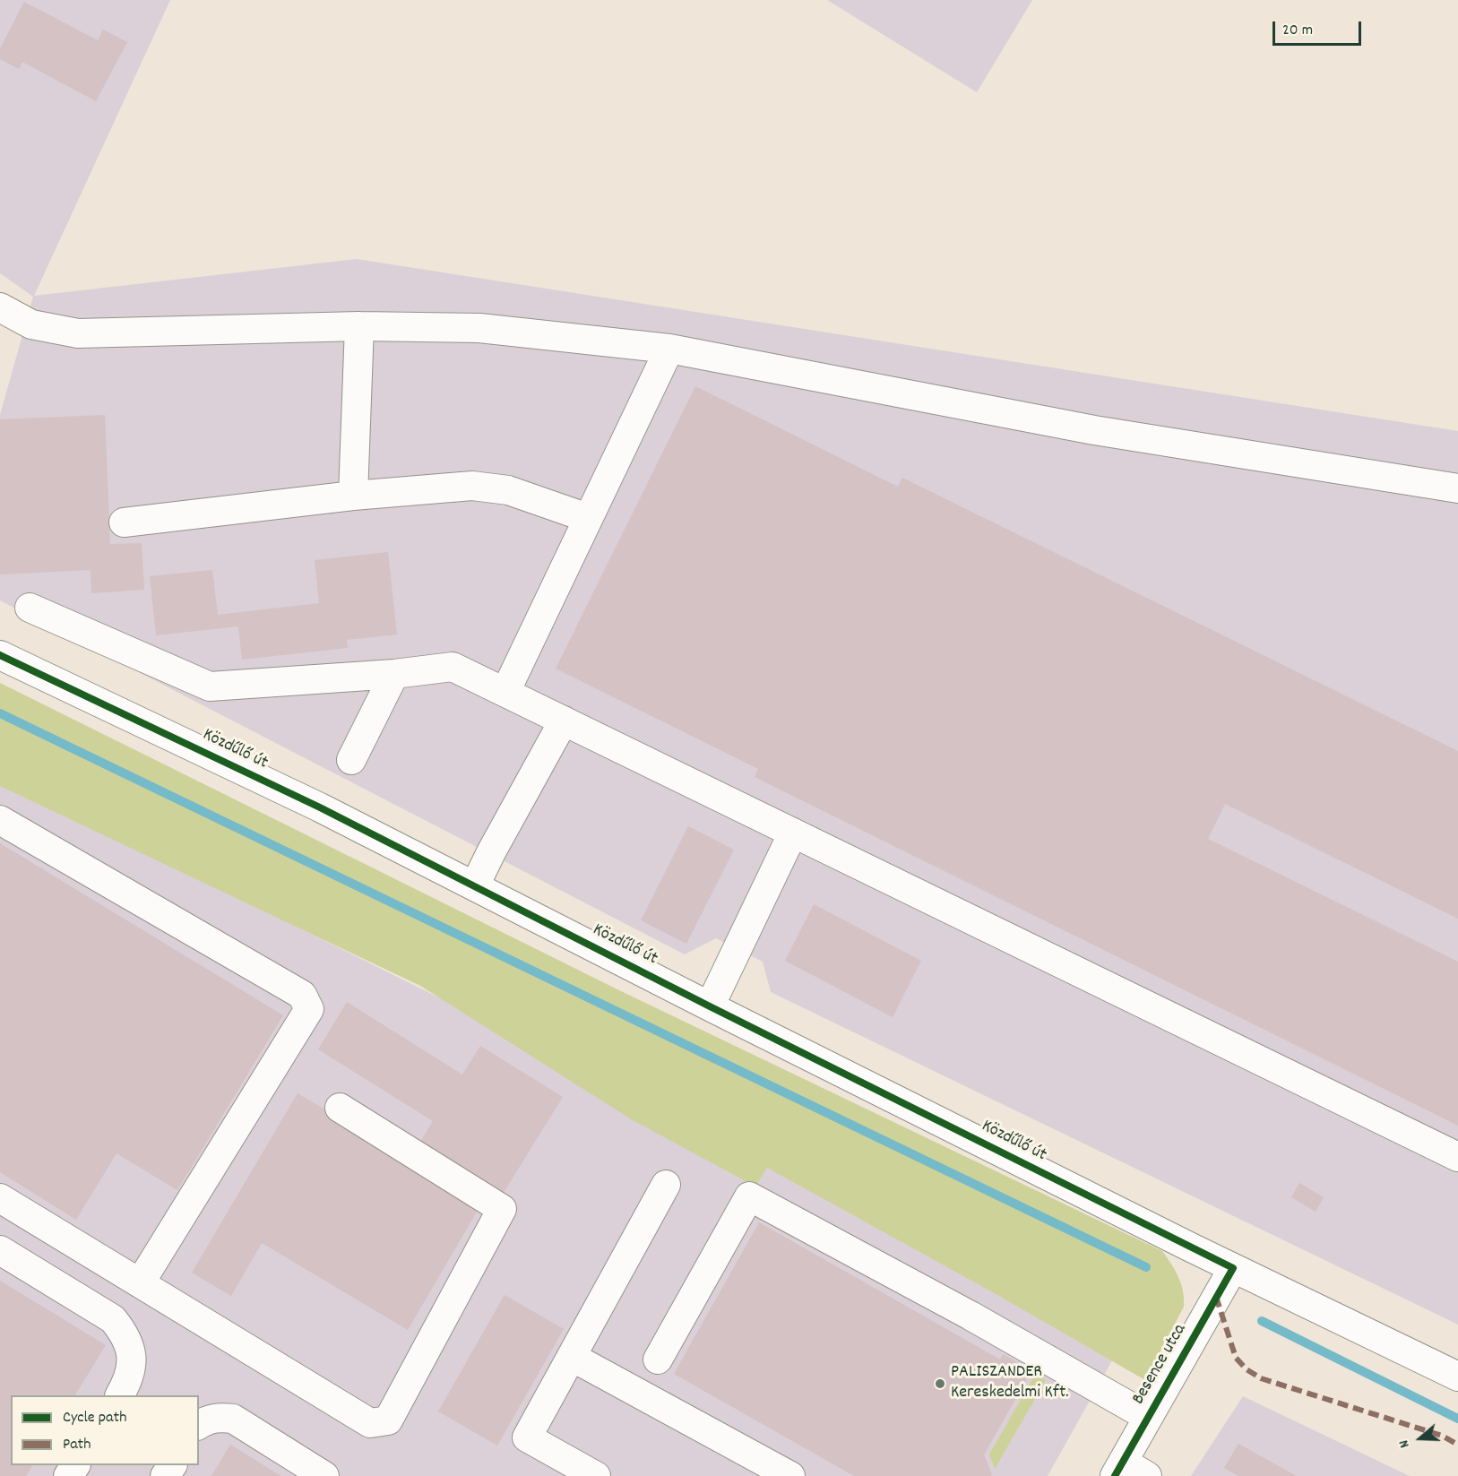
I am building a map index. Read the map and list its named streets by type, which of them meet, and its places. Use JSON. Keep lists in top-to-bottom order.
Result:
{
  "streets": {
    "street": ["Közdűlő út", "Besence utca"]
  },
  "crossings": [
    ["Közdűlő út", "Besence utca"]
  ],
  "places": ["PALISZANDER Kereskedelmi Kft."],
  "legend": ["Cycle path", "Path"],
  "scale_bar": "20 m",
  "north": "left"
}
